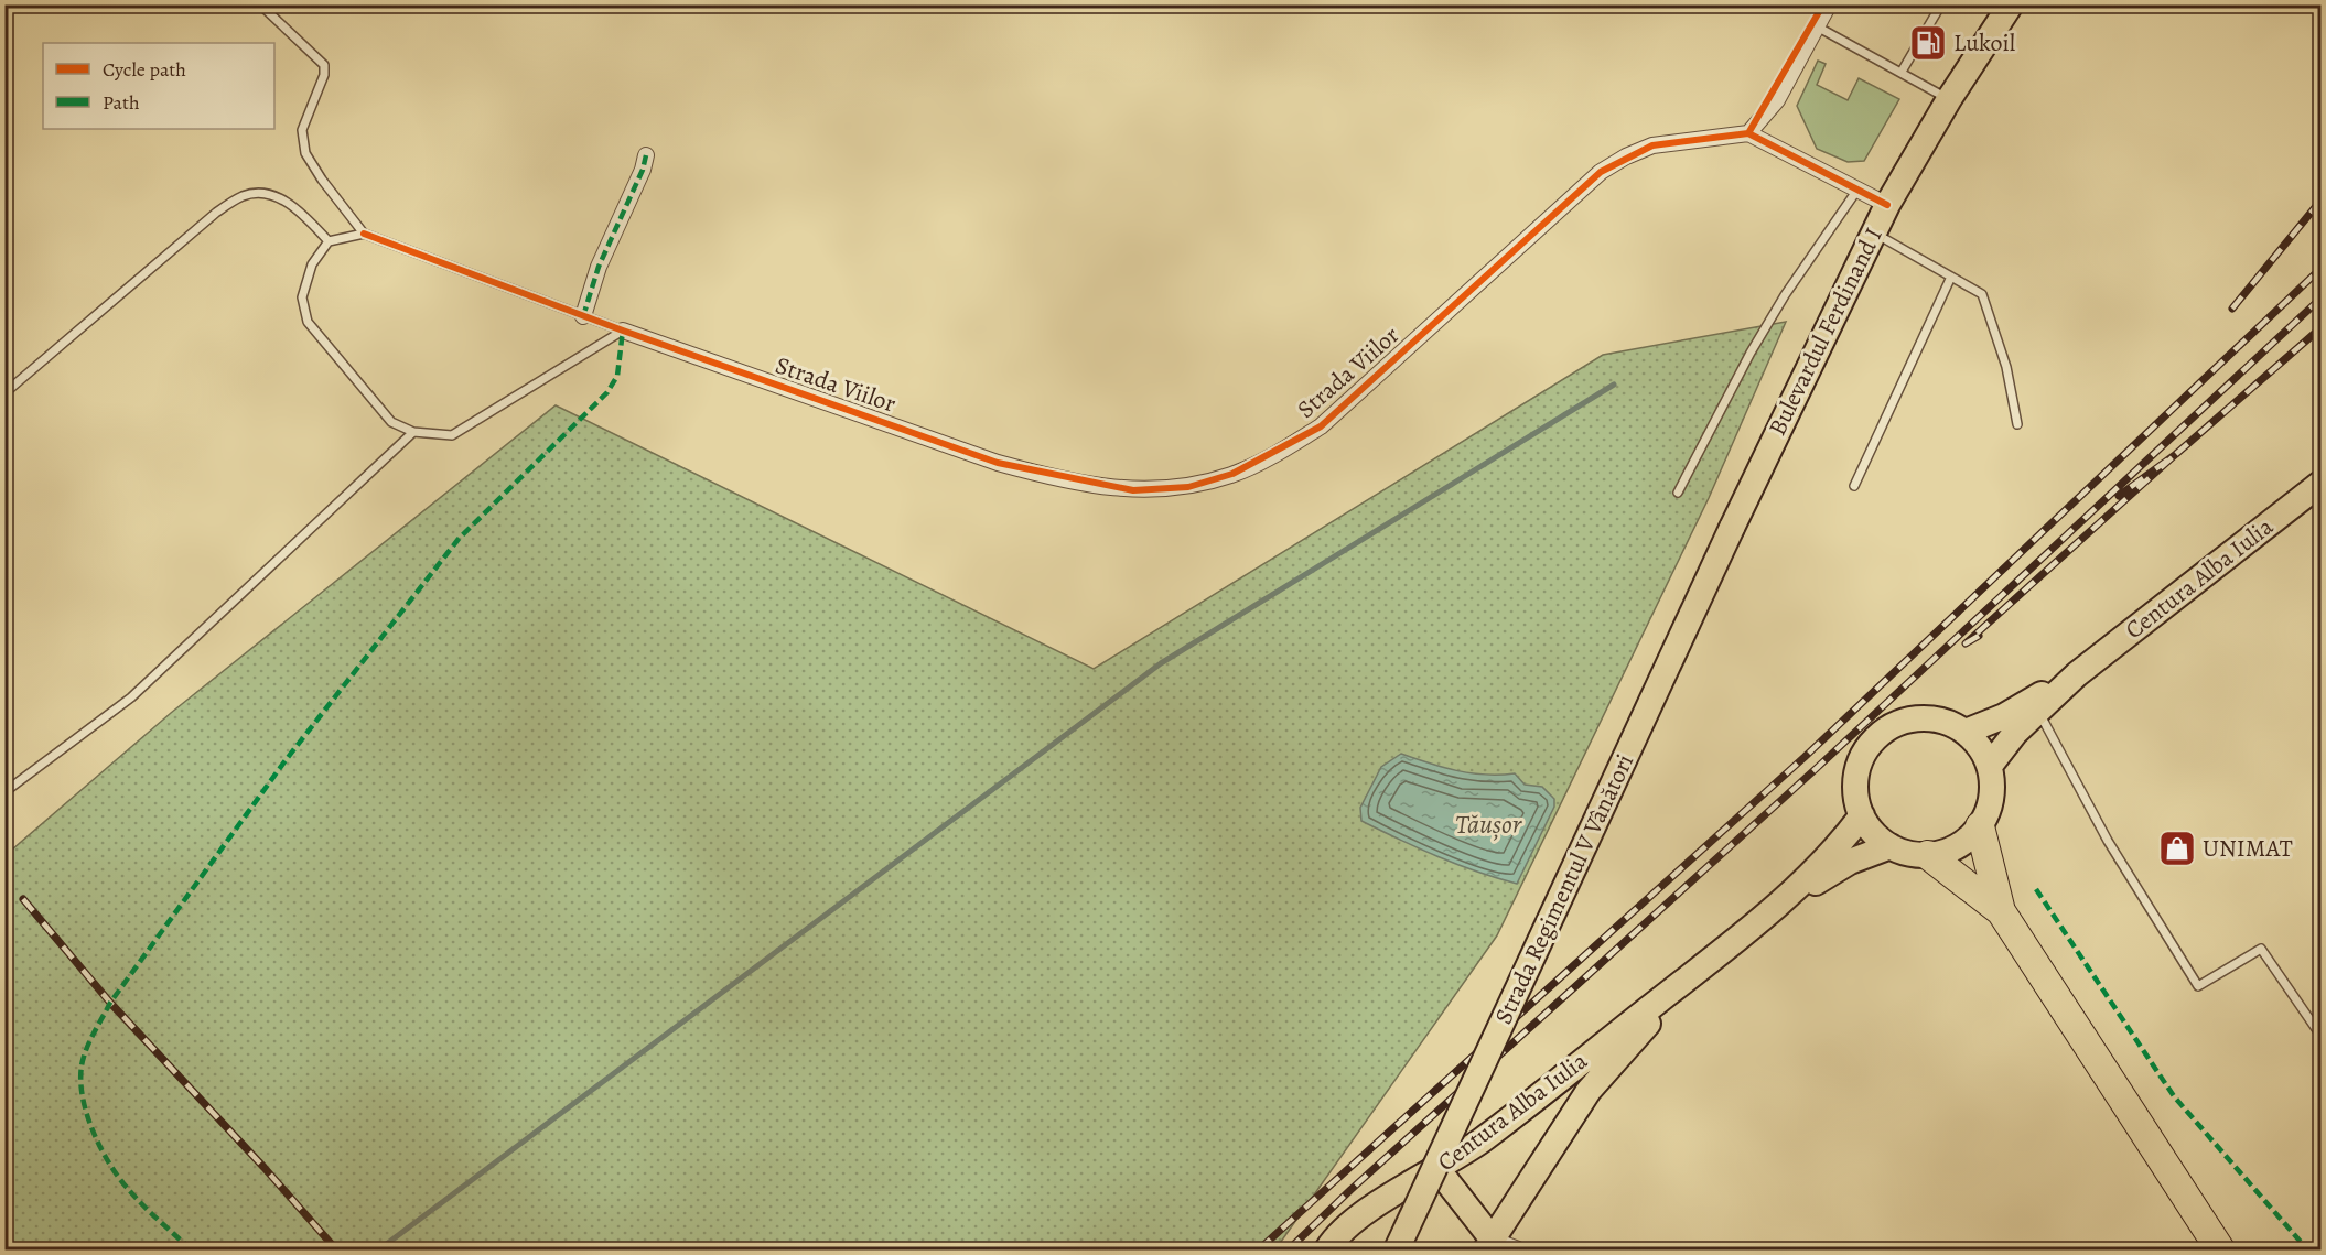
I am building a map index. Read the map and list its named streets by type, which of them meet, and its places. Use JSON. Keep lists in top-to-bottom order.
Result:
{
  "streets": {
    "main road": ["Bulevardul Ferdinand I", "Centura Alba Iulia", "Strada Regimentul V Vânători"],
    "street": ["Strada Viilor"]
  },
  "crossings": [
    ["Bulevardul Ferdinand I", "Strada Regimentul V Vânători"]
  ],
  "water": ["Tăușor"],
  "places": {
    "fuel station": ["Lukoil"],
    "shop": ["UNIMAT"]
  },
  "legend": ["Cycle path", "Path"]
}
